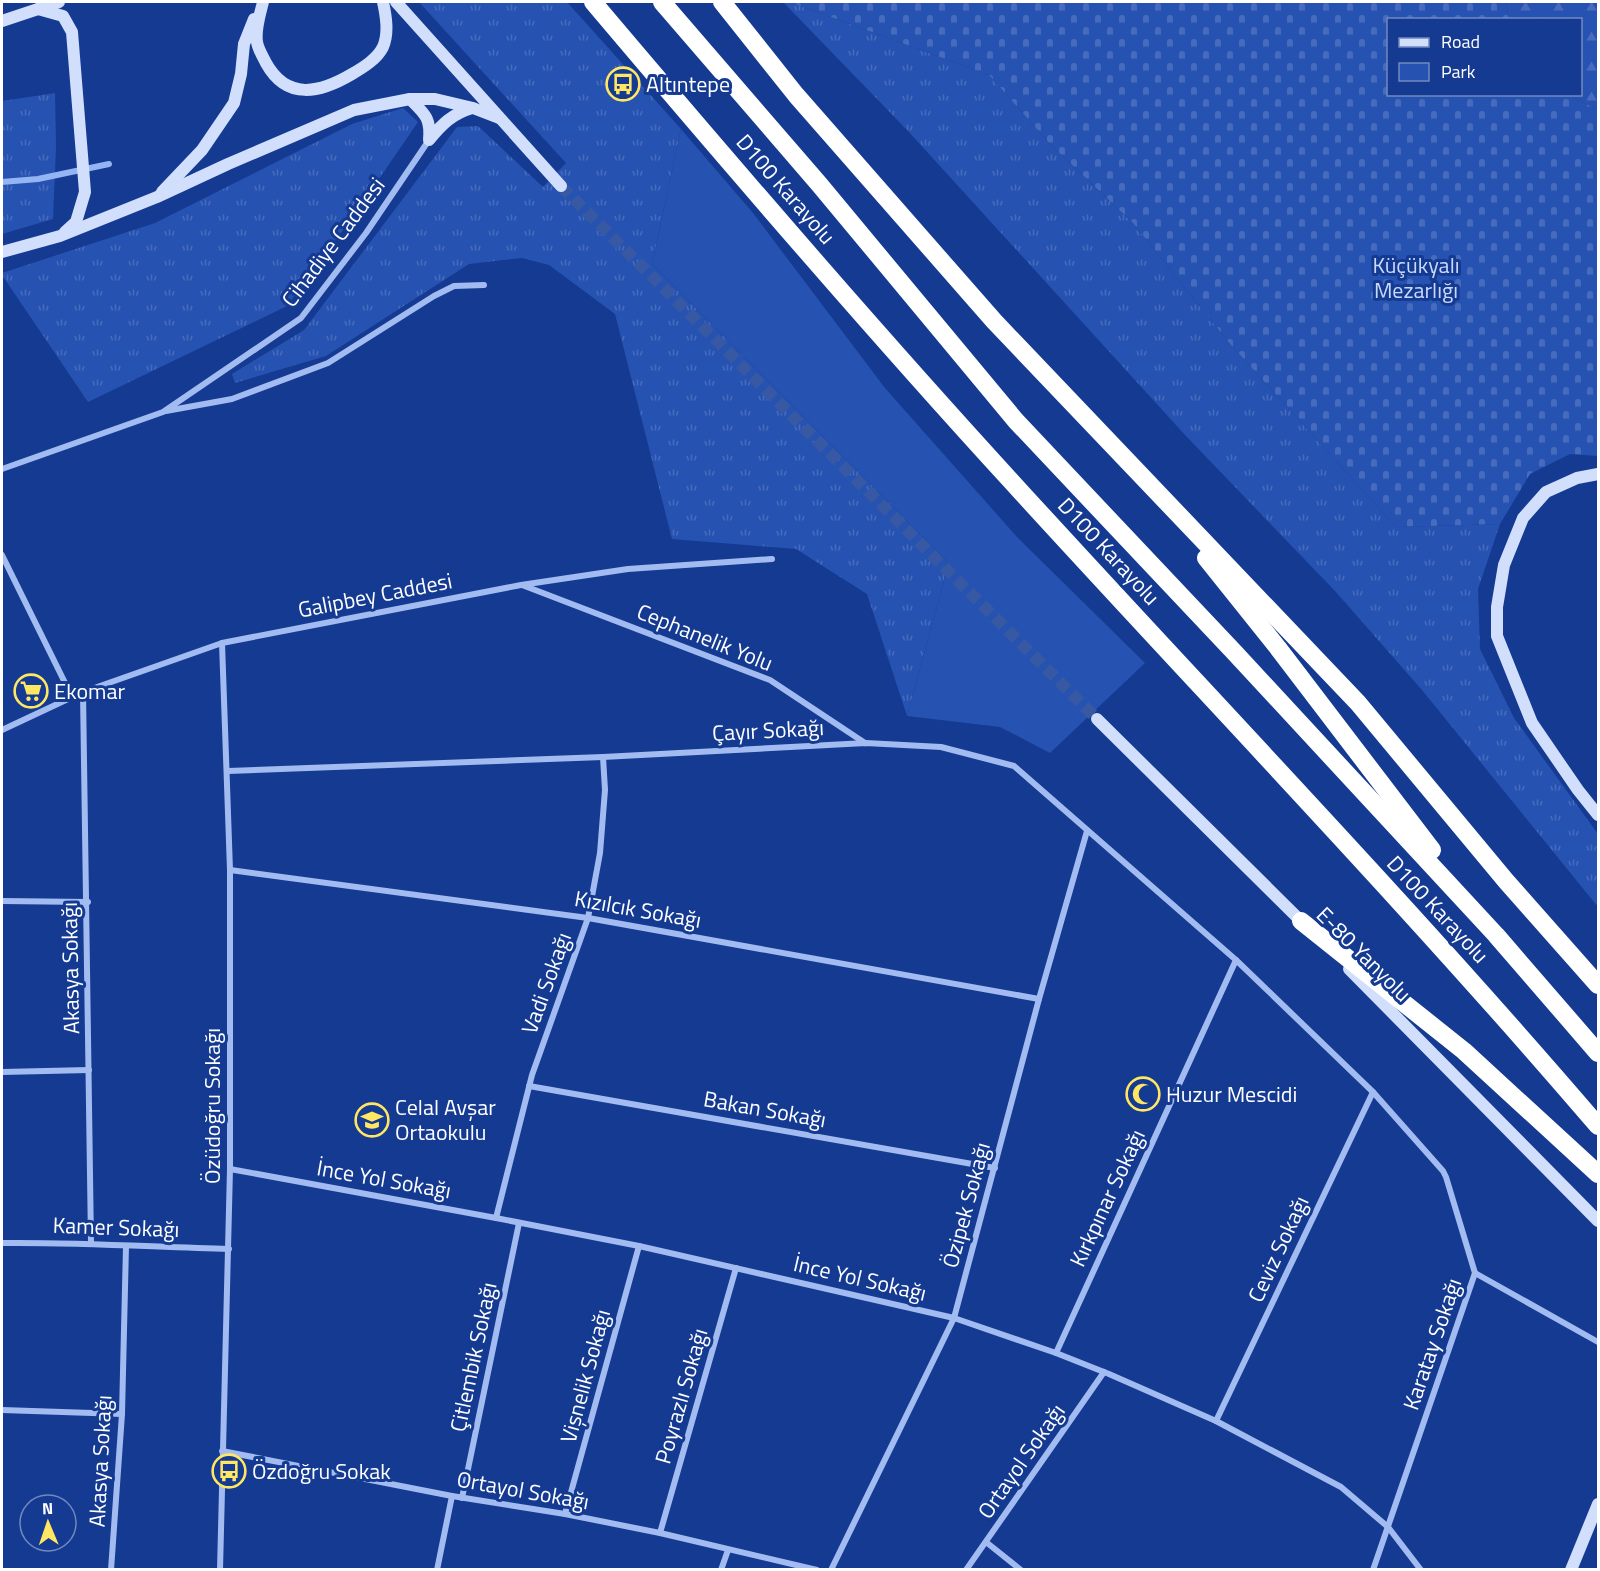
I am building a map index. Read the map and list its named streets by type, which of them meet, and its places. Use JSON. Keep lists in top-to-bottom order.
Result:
{
  "streets": {
    "highway": ["D100 Karayolu"],
    "main road": ["E-80 Yanyolu"],
    "street": [
      "Cihadiye Caddesi",
      "Galipbey Caddesi",
      "Cephanelik Yolu",
      "Çayır Sokağı",
      "Kızılcık Sokağı",
      "Akasya Sokağı",
      "Vadi Sokağı",
      "Özüdoğru Sokağı",
      "Bakan Sokağı",
      "İnce Yol Sokağı",
      "Kırkpınar Sokağı",
      "Özipek Sokağı",
      "Kamer Sokağı",
      "Ceviz Sokağı",
      "Karatay Sokağı",
      "Çitlembik Sokağı",
      "Vişnelik Sokağı",
      "Poyrazlı Sokağı",
      "Ortayol Sokağı"
    ]
  },
  "crossings": [
    ["Galipbey Caddesi", "Cephanelik Yolu"],
    ["Galipbey Caddesi", "Akasya Sokağı"],
    ["Galipbey Caddesi", "Özüdoğru Sokağı"],
    ["Cephanelik Yolu", "Çayır Sokağı"],
    ["Çayır Sokağı", "Vadi Sokağı"],
    ["Çayır Sokağı", "Özüdoğru Sokağı"],
    ["Çayır Sokağı", "Kırkpınar Sokağı"],
    ["Çayır Sokağı", "Özipek Sokağı"],
    ["Çayır Sokağı", "Karatay Sokağı"],
    ["Kızılcık Sokağı", "Vadi Sokağı"],
    ["Kızılcık Sokağı", "Özüdoğru Sokağı"],
    ["Kızılcık Sokağı", "Özipek Sokağı"],
    ["Akasya Sokağı", "Kamer Sokağı"],
    ["Vadi Sokağı", "Bakan Sokağı"],
    ["Vadi Sokağı", "İnce Yol Sokağı"],
    ["Özüdoğru Sokağı", "İnce Yol Sokağı"],
    ["Özüdoğru Sokağı", "Kamer Sokağı"],
    ["Özüdoğru Sokağı", "Ortayol Sokağı"],
    ["Bakan Sokağı", "Özipek Sokağı"],
    ["İnce Yol Sokağı", "Kırkpınar Sokağı"],
    ["İnce Yol Sokağı", "Özipek Sokağı"],
    ["İnce Yol Sokağı", "Ceviz Sokağı"],
    ["İnce Yol Sokağı", "Karatay Sokağı"],
    ["İnce Yol Sokağı", "Çitlembik Sokağı"],
    ["İnce Yol Sokağı", "Vişnelik Sokağı"],
    ["İnce Yol Sokağı", "Poyrazlı Sokağı"],
    ["İnce Yol Sokağı", "Ortayol Sokağı"],
    ["Kırkpınar Sokağı", "Karatay Sokağı"],
    ["Ceviz Sokağı", "Karatay Sokağı"],
    ["Çitlembik Sokağı", "Ortayol Sokağı"],
    ["Vişnelik Sokağı", "Ortayol Sokağı"],
    ["Poyrazlı Sokağı", "Ortayol Sokağı"]
  ],
  "parks": ["Küçükyalı Mezarlığı"],
  "places": {
    "bus stop": ["Altıntepe", "Özdoğru Sokak"],
    "supermarket": ["Ekomar"],
    "mosque": ["Huzur Mescidi"],
    "school or university": ["Celal Avşar Ortaokulu"]
  },
  "legend": ["Road", "Park"],
  "north": "top"
}
